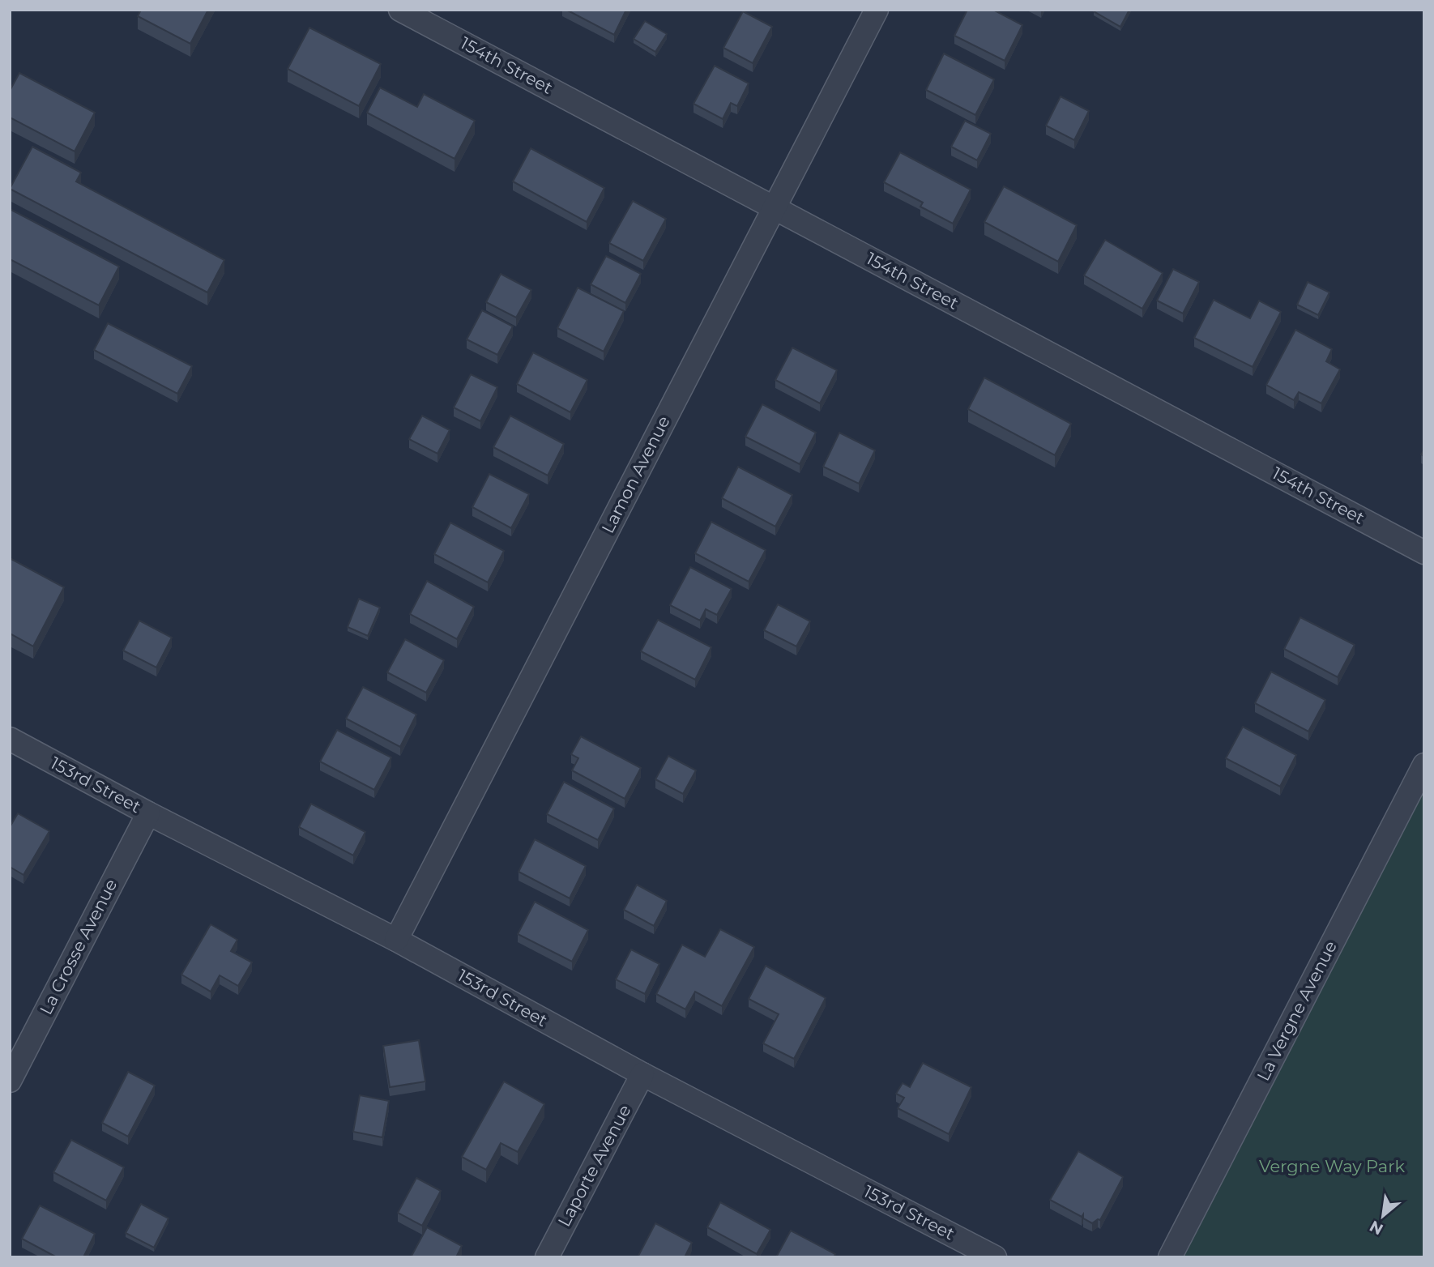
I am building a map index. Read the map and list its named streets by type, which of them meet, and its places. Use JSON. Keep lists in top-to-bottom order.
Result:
{
  "streets": {
    "street": [
      "154th Street",
      "Lamon Avenue",
      "153rd Street",
      "La Crosse Avenue",
      "La Vergne Avenue",
      "Laporte Avenue"
    ]
  },
  "crossings": [
    ["154th Street", "Lamon Avenue"],
    ["Lamon Avenue", "153rd Street"],
    ["153rd Street", "La Crosse Avenue"],
    ["153rd Street", "Laporte Avenue"]
  ],
  "parks": ["Vergne Way Park"],
  "north": "bottom left"
}
